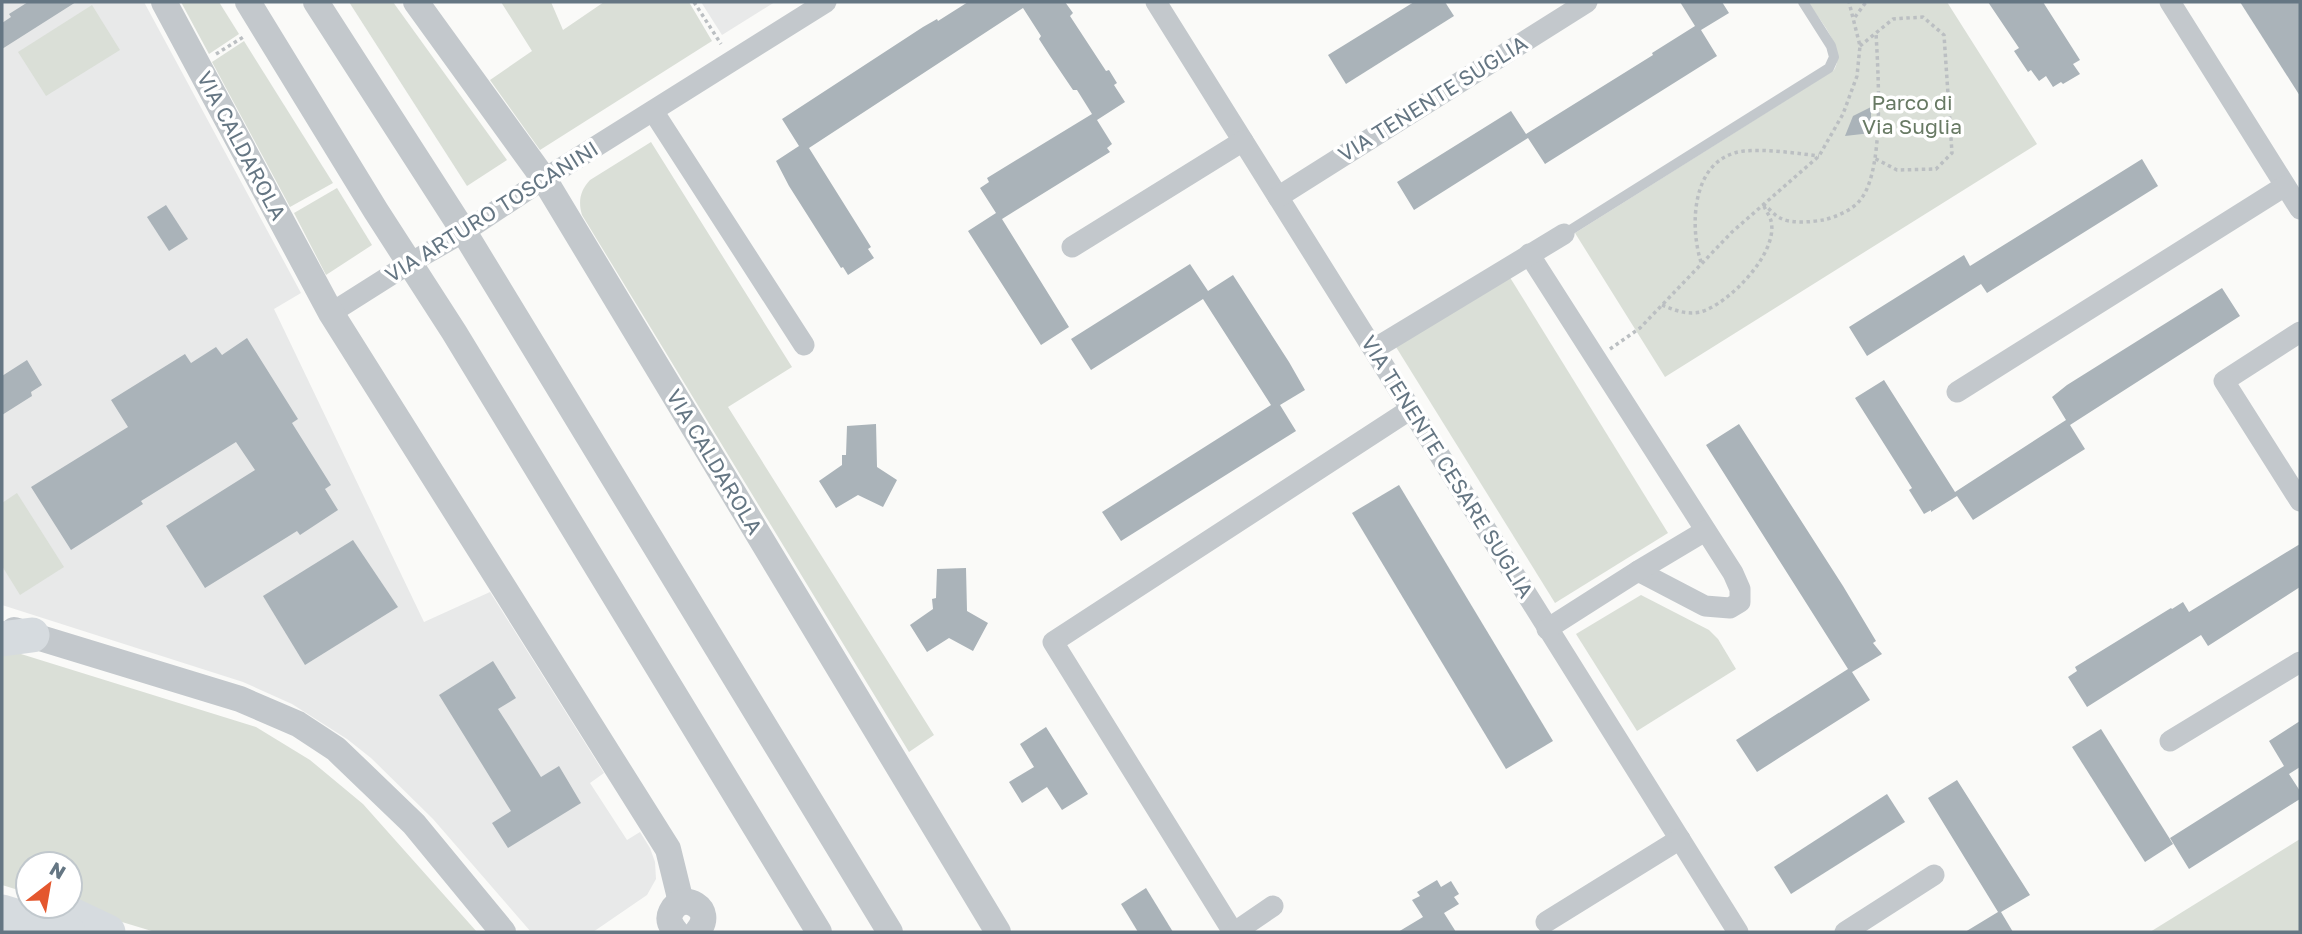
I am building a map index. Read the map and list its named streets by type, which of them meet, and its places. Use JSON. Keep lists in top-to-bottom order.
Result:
{
  "streets": {
    "street": [
      "VIA TENENTE SUGLIA",
      "VIA CALDAROLA",
      "VIA ARTURO TOSCANINI",
      "VIA TENENTE CESARE SUGLIA"
    ]
  },
  "crossings": [
    ["VIA TENENTE SUGLIA", "VIA TENENTE CESARE SUGLIA"],
    ["VIA CALDAROLA", "VIA ARTURO TOSCANINI"]
  ],
  "parks": ["Parco di Via Suglia"],
  "north": "top right"
}
